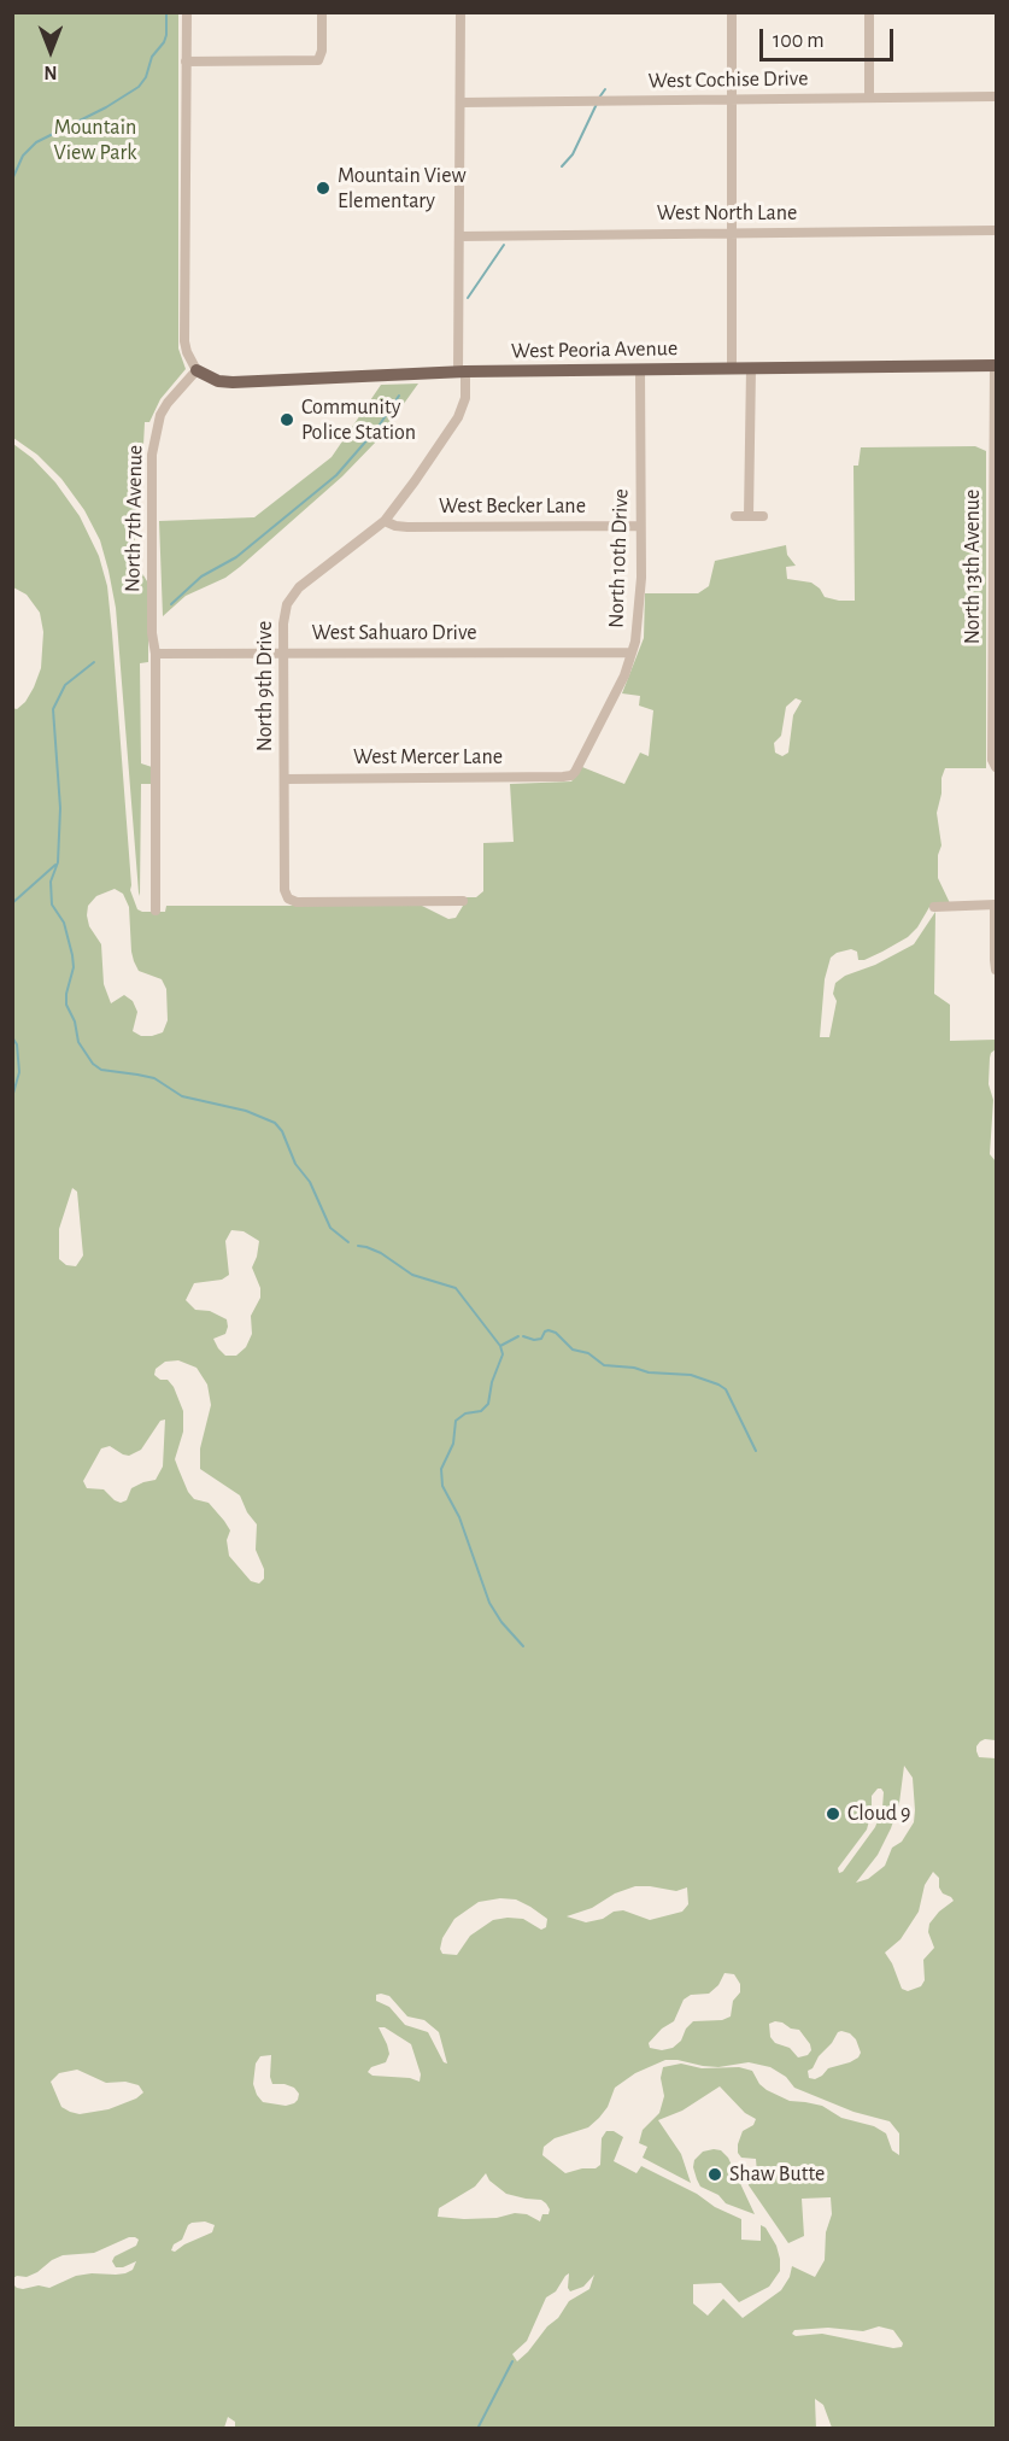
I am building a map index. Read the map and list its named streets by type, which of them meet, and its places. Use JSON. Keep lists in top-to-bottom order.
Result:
{
  "streets": {
    "main road": ["West Peoria Avenue"],
    "street": [
      "West Cochise Drive",
      "West North Lane",
      "West Becker Lane",
      "North 7th Avenue",
      "North 10th Drive",
      "North 13th Avenue",
      "West Sahuaro Drive",
      "North 9th Drive",
      "West Mercer Lane"
    ]
  },
  "crossings": [
    ["West Cochise Drive", "North 9th Drive"],
    ["West North Lane", "North 9th Drive"],
    ["West Peoria Avenue", "North 7th Avenue"],
    ["West Peoria Avenue", "North 10th Drive"],
    ["West Peoria Avenue", "North 13th Avenue"],
    ["West Peoria Avenue", "North 9th Drive"],
    ["West Becker Lane", "North 10th Drive"],
    ["West Becker Lane", "North 9th Drive"],
    ["North 7th Avenue", "West Sahuaro Drive"],
    ["North 10th Drive", "West Sahuaro Drive"],
    ["North 10th Drive", "West Mercer Lane"],
    ["West Sahuaro Drive", "North 9th Drive"],
    ["North 9th Drive", "West Mercer Lane"]
  ],
  "parks": ["Mountain View Park"],
  "places": [
    "Mountain View Elementary",
    "Community Police Station",
    "Cloud 9",
    "Shaw Butte"
  ],
  "scale_bar": "100 m",
  "north": "bottom"
}
